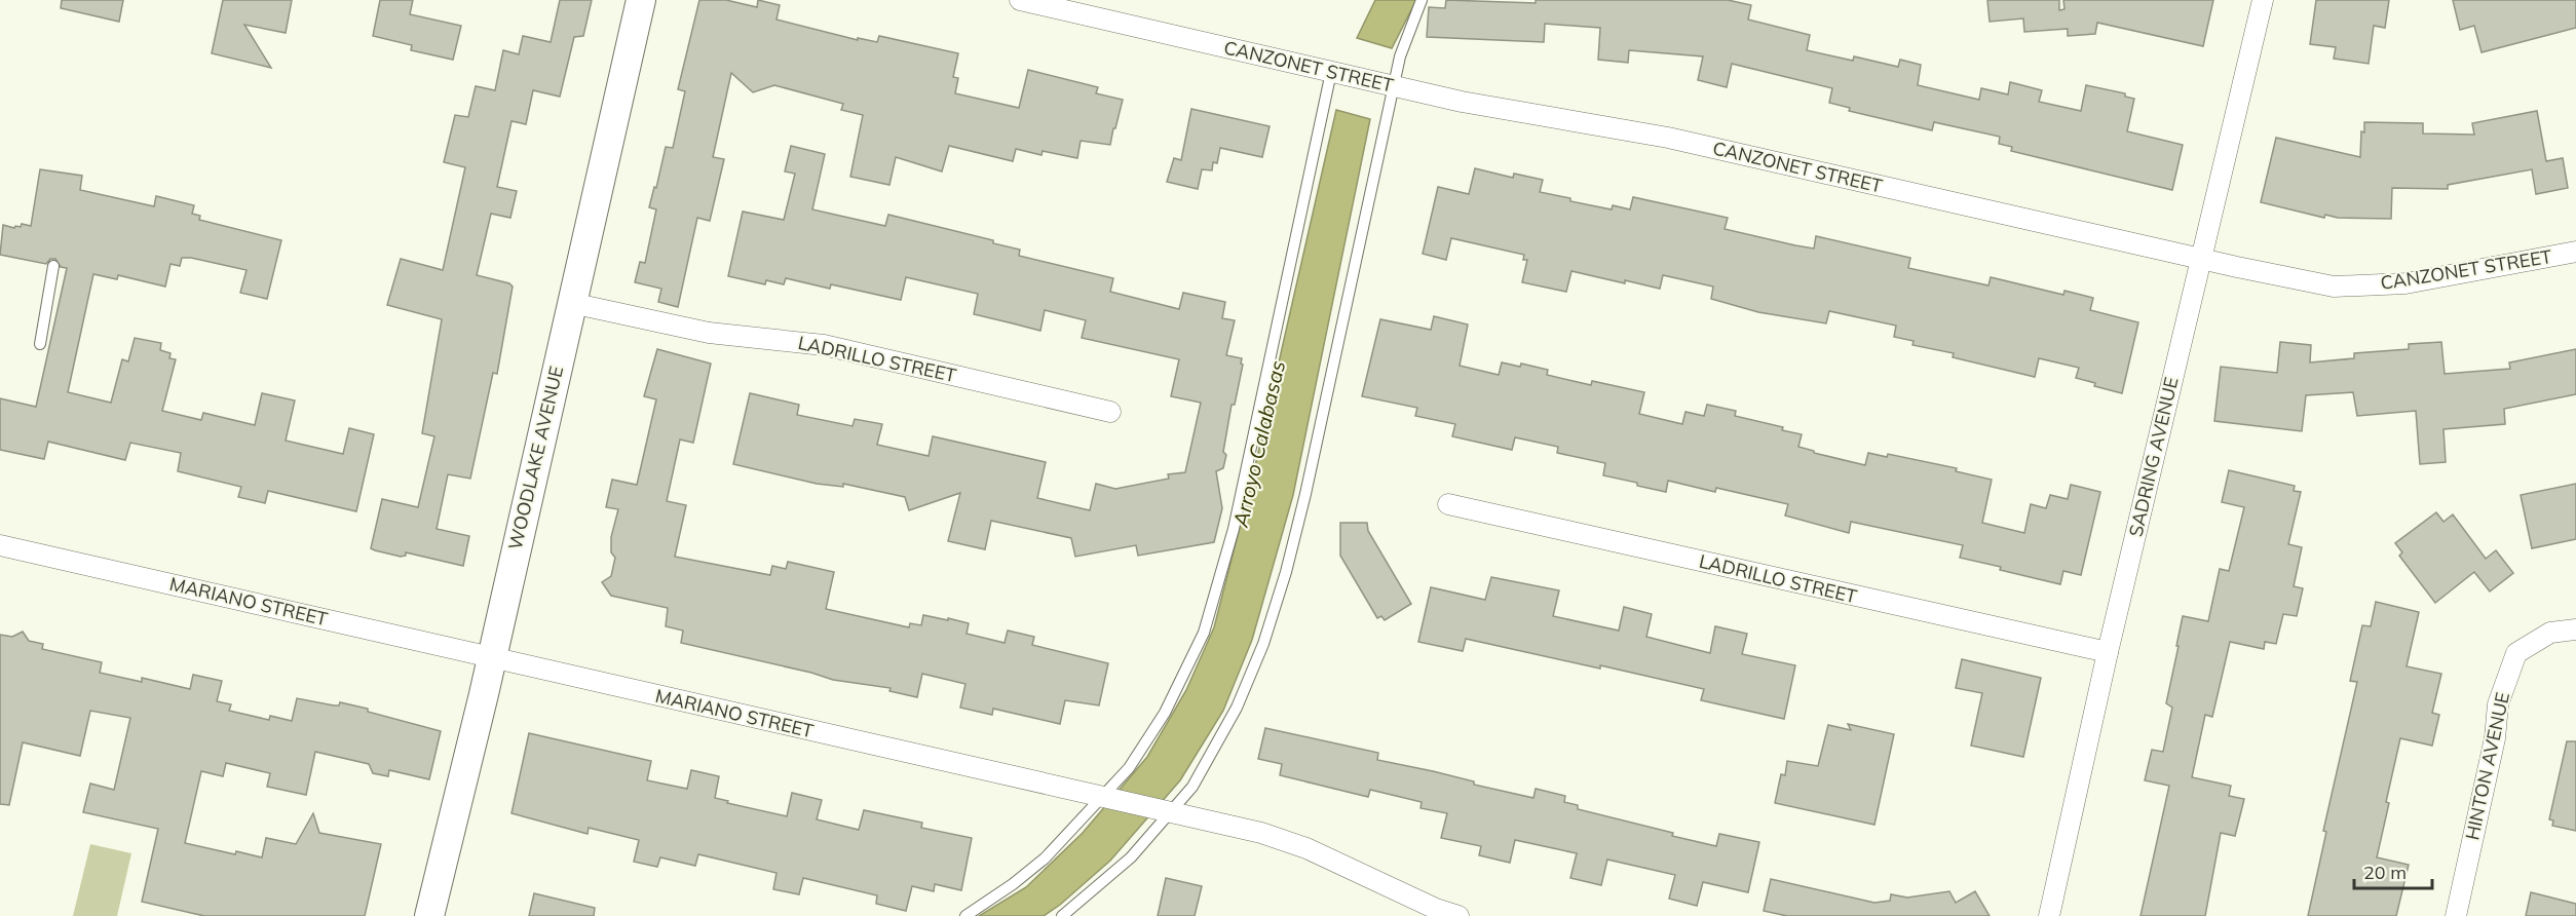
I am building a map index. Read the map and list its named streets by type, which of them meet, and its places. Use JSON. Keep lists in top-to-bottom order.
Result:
{
  "streets": {
    "street": [
      "CANZONET STREET",
      "LADRILLO STREET",
      "SADRING AVENUE",
      "WOODLAKE AVENUE",
      "MARIANO STREET",
      "HINTON AVENUE"
    ]
  },
  "crossings": [
    ["CANZONET STREET", "SADRING AVENUE"],
    ["LADRILLO STREET", "SADRING AVENUE"],
    ["LADRILLO STREET", "WOODLAKE AVENUE"],
    ["WOODLAKE AVENUE", "MARIANO STREET"]
  ],
  "water": ["Arroyo Calabasas"],
  "scale_bar": "20 m"
}
